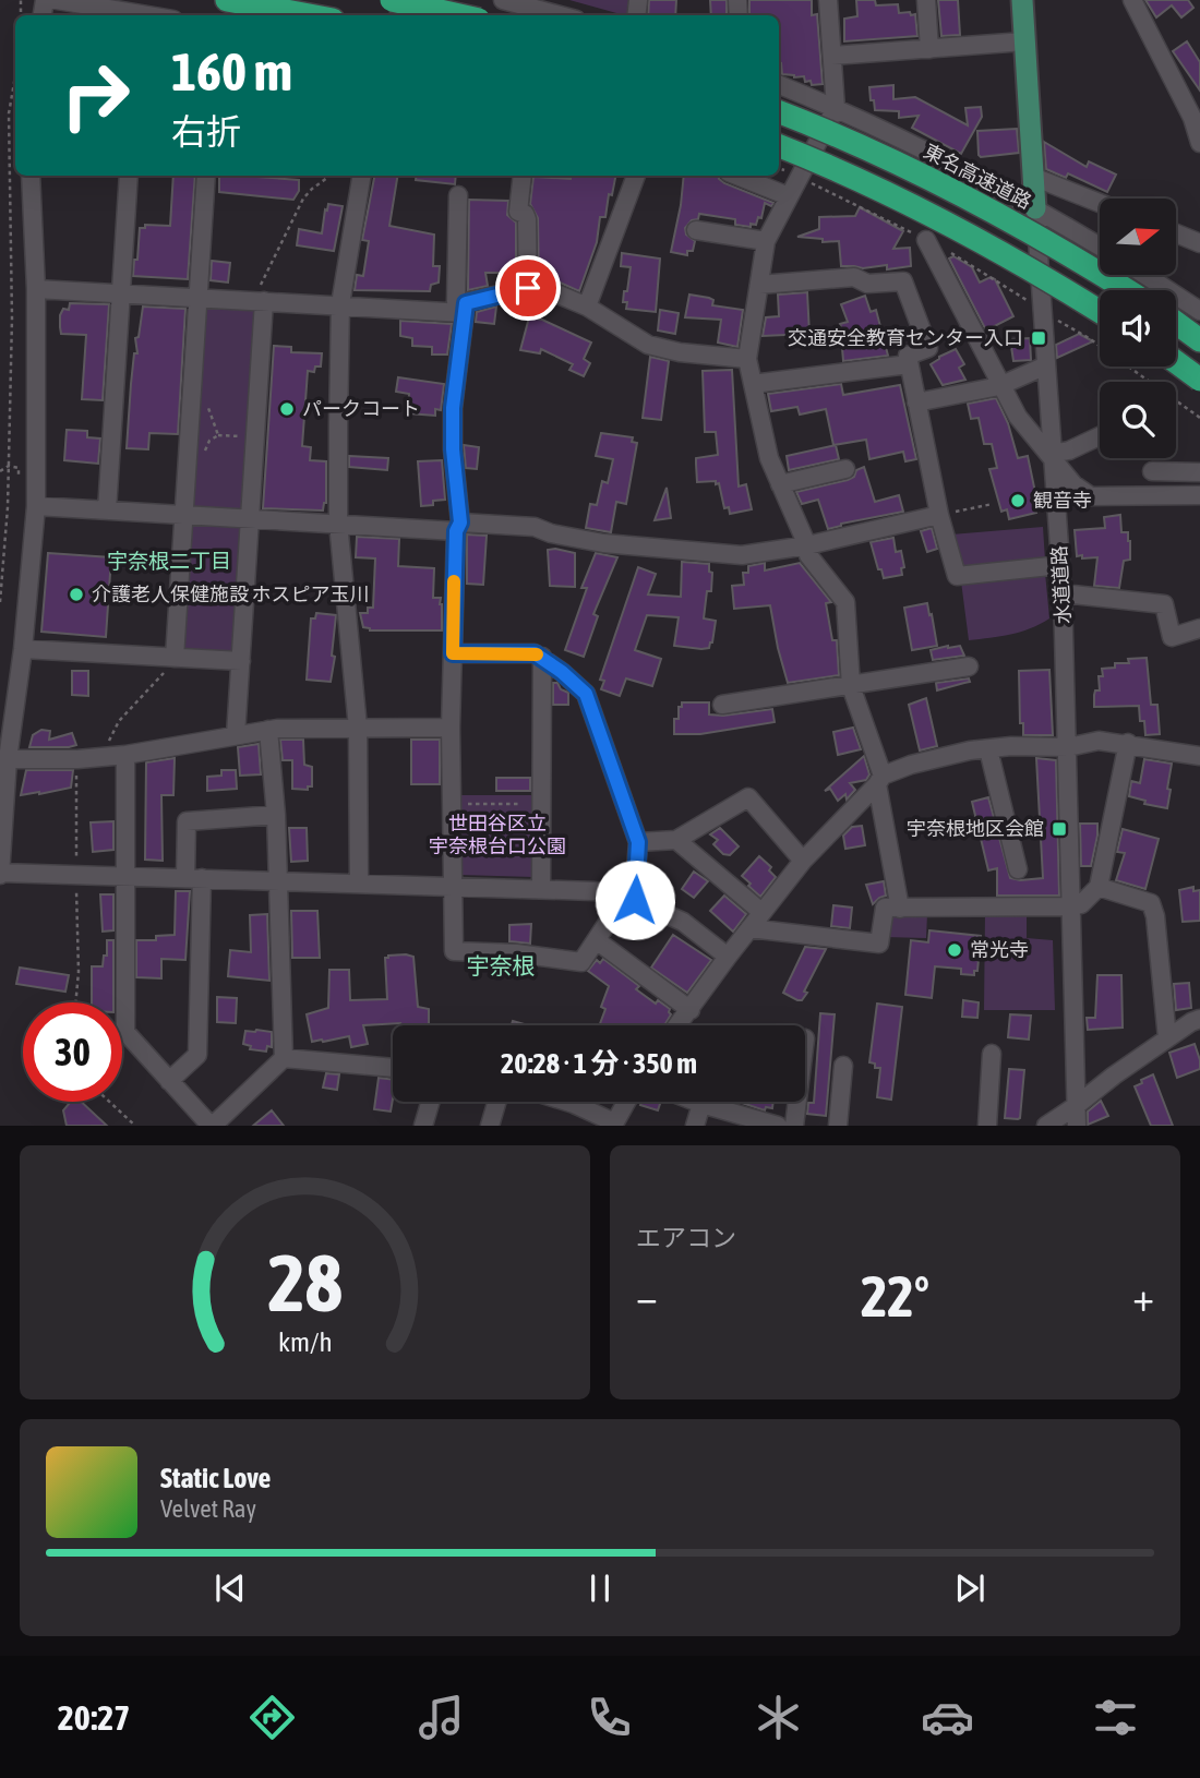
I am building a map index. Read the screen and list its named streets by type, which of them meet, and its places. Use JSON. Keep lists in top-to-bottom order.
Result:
{
  "streets": {
    "highway": ["東名高速道路"],
    "main road": ["水道道路"]
  },
  "districts": ["宇奈根二丁目", "宇奈根"],
  "parks": ["世田谷区立 宇奈根台口公園"],
  "places": {
    "transit": ["交通安全教育センター入口", "宇奈根地区会館"],
    "other": [
      "パークコート",
      "観音寺",
      "介護老人保健施設 ホスピア玉川",
      "常光寺"
    ]
  },
  "north": "right",
  "page": {
    "turn": ["160 m", "右折"],
    "limit": "30",
    "trip": "20:28 · 1 分 · 350 m",
    "tile": "エアコン",
    "heat": ["−", "22°", "+"],
    "song": ["Static Love", "Velvet Ray"],
    "tabs": "20:27",
    "gauge": ["28", "km/h"]
  }
}
